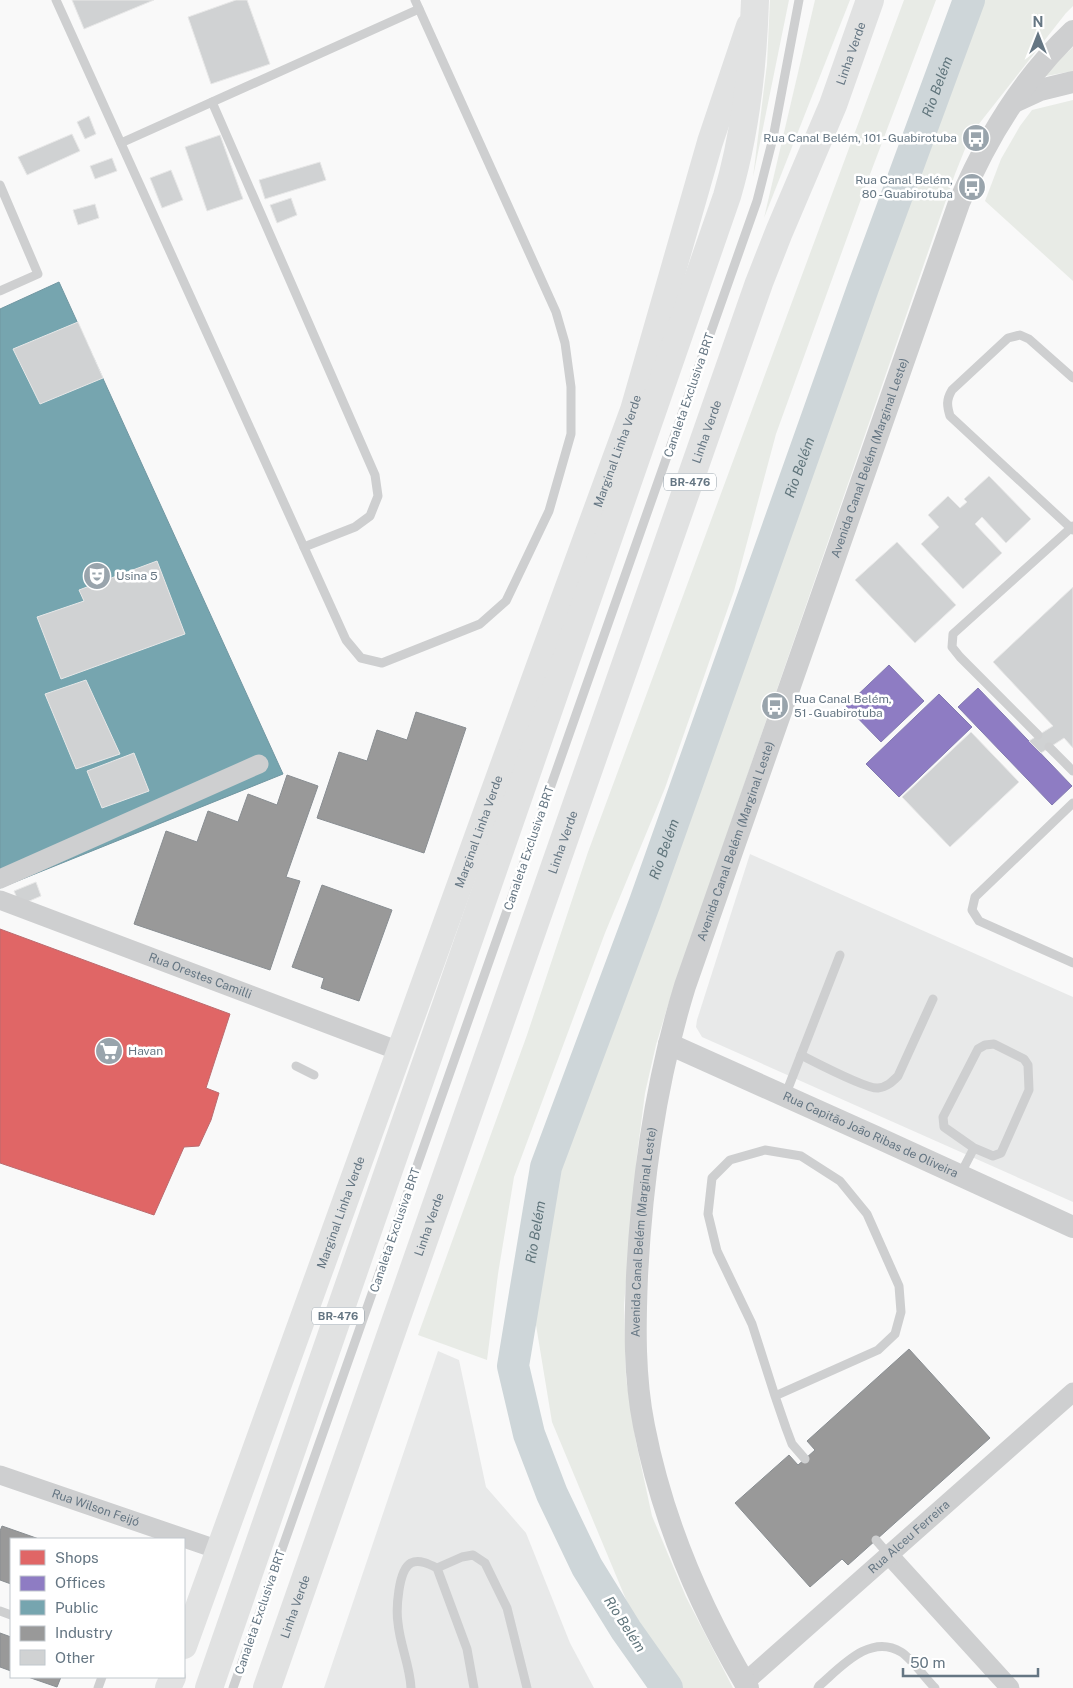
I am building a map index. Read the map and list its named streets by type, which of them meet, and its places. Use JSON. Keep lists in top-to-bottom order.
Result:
{
  "streets": {
    "highway": ["Linha Verde", "BR-476"],
    "main road": ["Marginal Linha Verde"],
    "street": [
      "Avenida Canal Belém (Marginal Leste)",
      "Rua Orestes Camilli",
      "Rua Capitão João Ribas de Oliveira",
      "Rua Wilson Feijó",
      "Rua Alceu Ferreira"
    ],
    "lane": ["Canaleta Exclusiva BRT"]
  },
  "crossings": [
    ["Marginal Linha Verde", "BR-476"],
    ["Marginal Linha Verde", "Rua Orestes Camilli"],
    ["Marginal Linha Verde", "Rua Wilson Feijó"],
    ["Avenida Canal Belém (Marginal Leste)", "Rua Capitão João Ribas de Oliveira"],
    ["Avenida Canal Belém (Marginal Leste)", "Rua Alceu Ferreira"]
  ],
  "water": ["Rio Belém"],
  "places": {
    "bus stop": ["Rua Canal Belém, 101 - Guabirotuba", "Rua Canal Belém, 80 - Guabirotuba", "Rua Canal Belém, 51 - Guabirotuba"],
    "theatre": ["Usina 5"],
    "supermarket": ["Havan"]
  },
  "legend": [
    "Shops",
    "Offices",
    "Public",
    "Industry",
    "Other"
  ],
  "scale_bar": "50 m",
  "north": "top"
}
